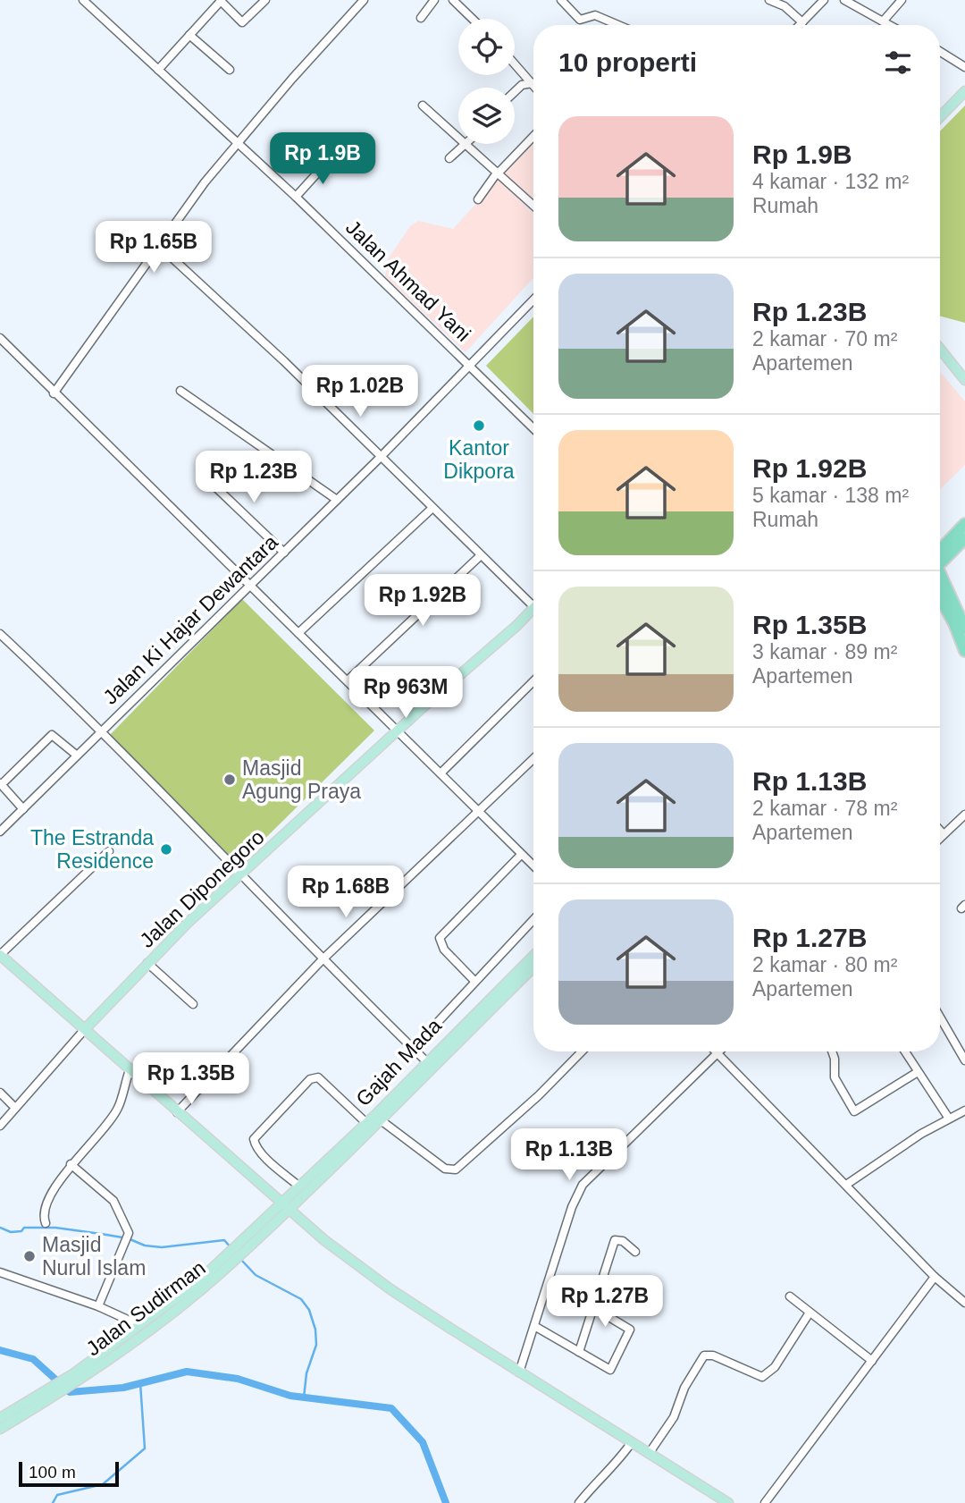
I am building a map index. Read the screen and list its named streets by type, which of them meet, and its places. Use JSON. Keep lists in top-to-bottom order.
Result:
{
  "streets": {
    "main road": ["Jalan Diponegoro", "Gajah Mada", "Jalan Sudirman"],
    "street": ["Jalan Ahmad Yani", "Jalan Ki Hajar Dewantara"]
  },
  "crossings": [
    ["Jalan Ahmad Yani", "Jalan Ki Hajar Dewantara"],
    ["Gajah Mada", "Jalan Sudirman"]
  ],
  "places": [
    "Kantor Dikpora",
    "Masjid Agung Praya",
    "The Estranda Residence",
    "Masjid Nurul Islam"
  ],
  "scale_bar": "100 m",
  "page": {
    "heading": "10 properti",
    "list": [
      {
        "name": "Rp 1.9B",
        "note": "4 kamar · 132 m² · Rumah"
      },
      {
        "name": "Rp 1.23B",
        "note": "2 kamar · 70 m² · Apartemen"
      },
      {
        "name": "Rp 1.92B",
        "note": "5 kamar · 138 m² · Rumah"
      },
      {
        "name": "Rp 1.35B",
        "note": "3 kamar · 89 m² · Apartemen"
      },
      {
        "name": "Rp 1.13B",
        "note": "2 kamar · 78 m² · Apartemen"
      },
      {
        "name": "Rp 1.27B",
        "note": "2 kamar · 80 m² · Apartemen"
      }
    ],
    "price": [
      "Rp 1.9B",
      "Rp 1.65B",
      "Rp 1.02B",
      "Rp 1.23B",
      "Rp 1.92B",
      "Rp 963M",
      "Rp 1.68B",
      "Rp 1.35B",
      "Rp 1.13B",
      "Rp 1.27B"
    ],
    "scale": "100 m"
  }
}
